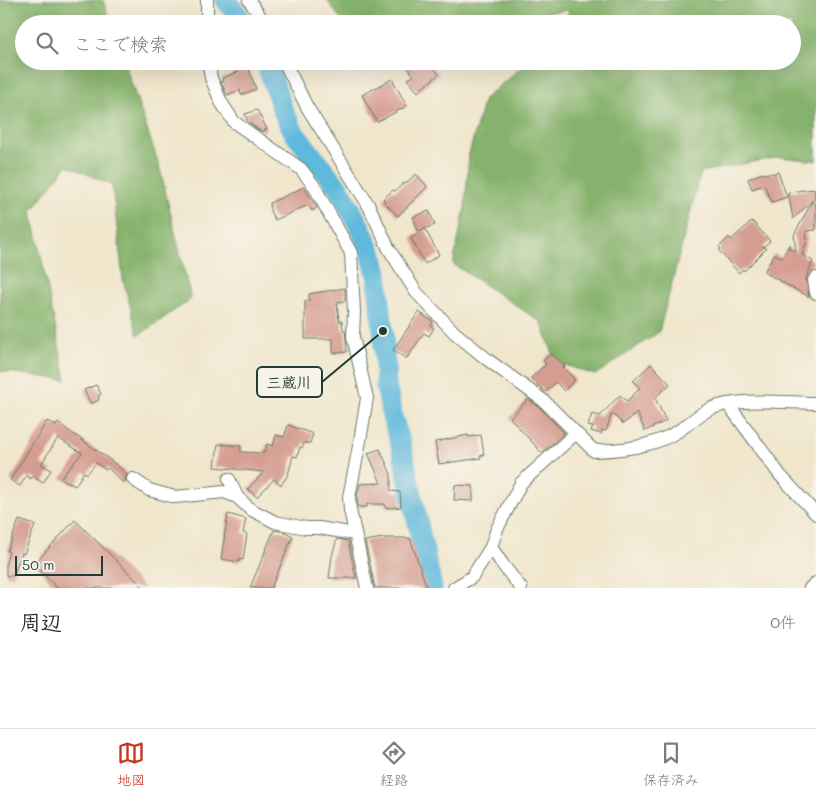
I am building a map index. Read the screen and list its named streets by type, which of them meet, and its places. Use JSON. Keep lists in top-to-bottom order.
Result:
{
  "places": ["三蔵川"],
  "scale_bar": "50 m",
  "page": {
    "search": "ここで検索",
    "scale": "50 m",
    "heading": ["周辺", "0件"],
    "nav": ["地図", "経路", "保存済み"]
  }
}
